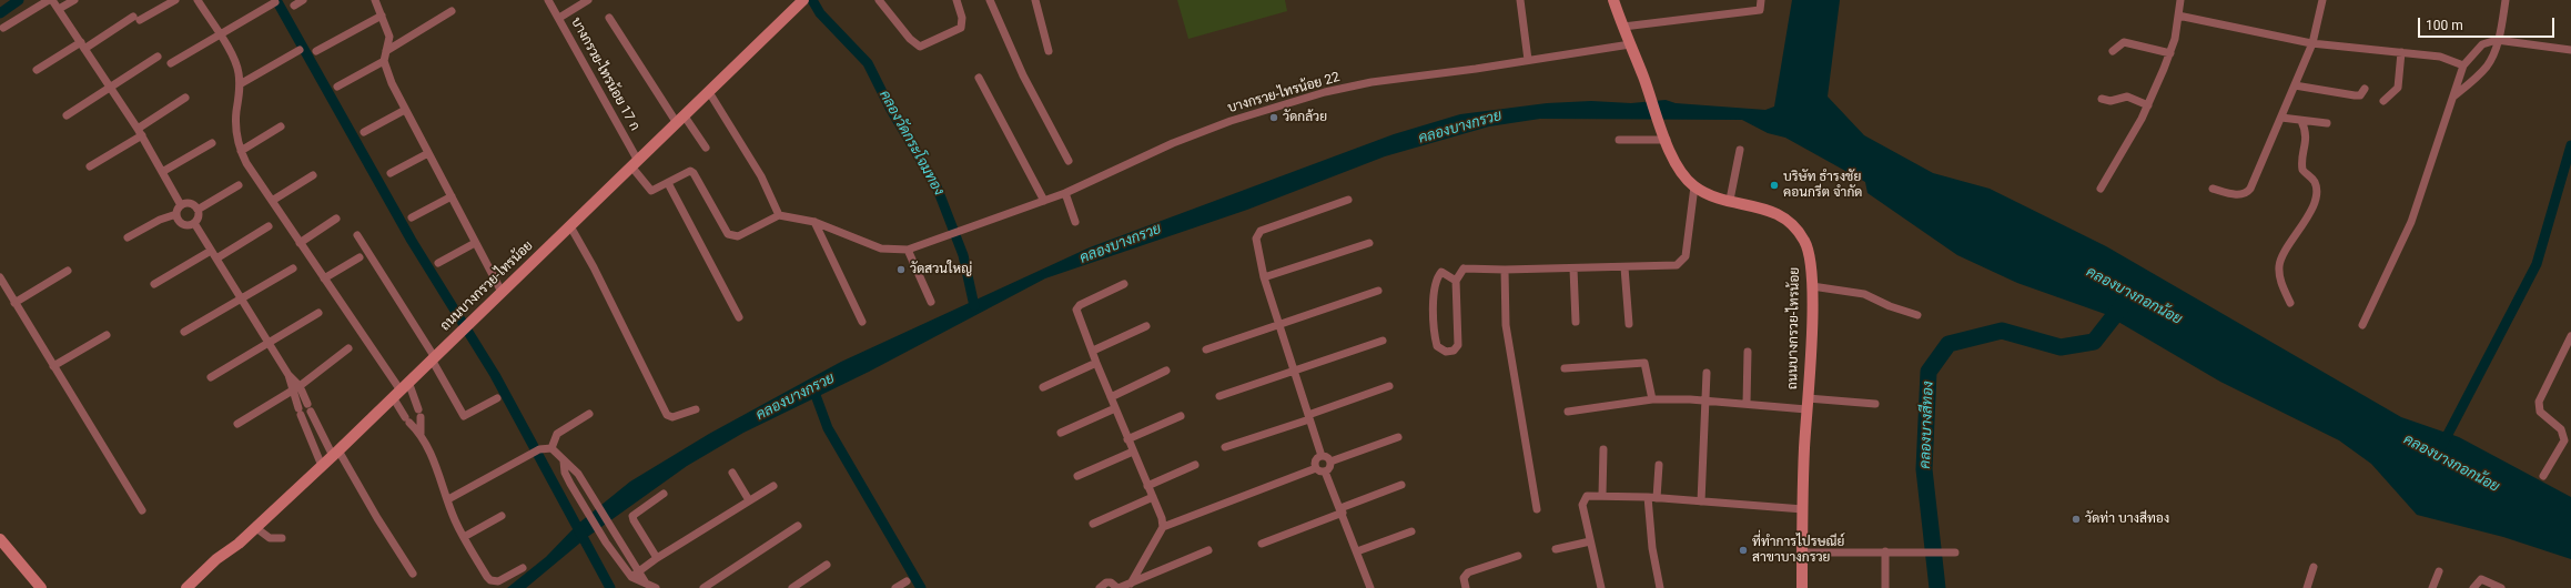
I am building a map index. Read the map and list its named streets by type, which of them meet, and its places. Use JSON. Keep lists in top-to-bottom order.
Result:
{
  "streets": {
    "main road": ["ถนนบางกรวย-ไทรน้อย"],
    "street": ["บางกรวย-ไทรน้อย 17 ก", "บางกรวย-ไทรน้อย 22"]
  },
  "crossings": [
    ["บางกรวย-ไทรน้อย 17 ก", "บางกรวย-ไทรน้อย 22"],
    ["บางกรวย-ไทรน้อย 17 ก", "ถนนบางกรวย-ไทรน้อย"],
    ["บางกรวย-ไทรน้อย 22", "ถนนบางกรวย-ไทรน้อย"]
  ],
  "water": [
    "คลองบางกรวย",
    "คลองวัดกระโจมทอง",
    "คลองบางกอกน้อย",
    "คลองบางสีทอง"
  ],
  "places": [
    "วัดกล้วย",
    "บริษัท ธำรงชัย คอนกรีต จำกัด",
    "วัดสวนใหญ่",
    "วัดท่า บางสีทอง",
    "ที่ทำการไปรษณีย์ สาขาบางกรวย"
  ],
  "scale_bar": "100 m"
}
